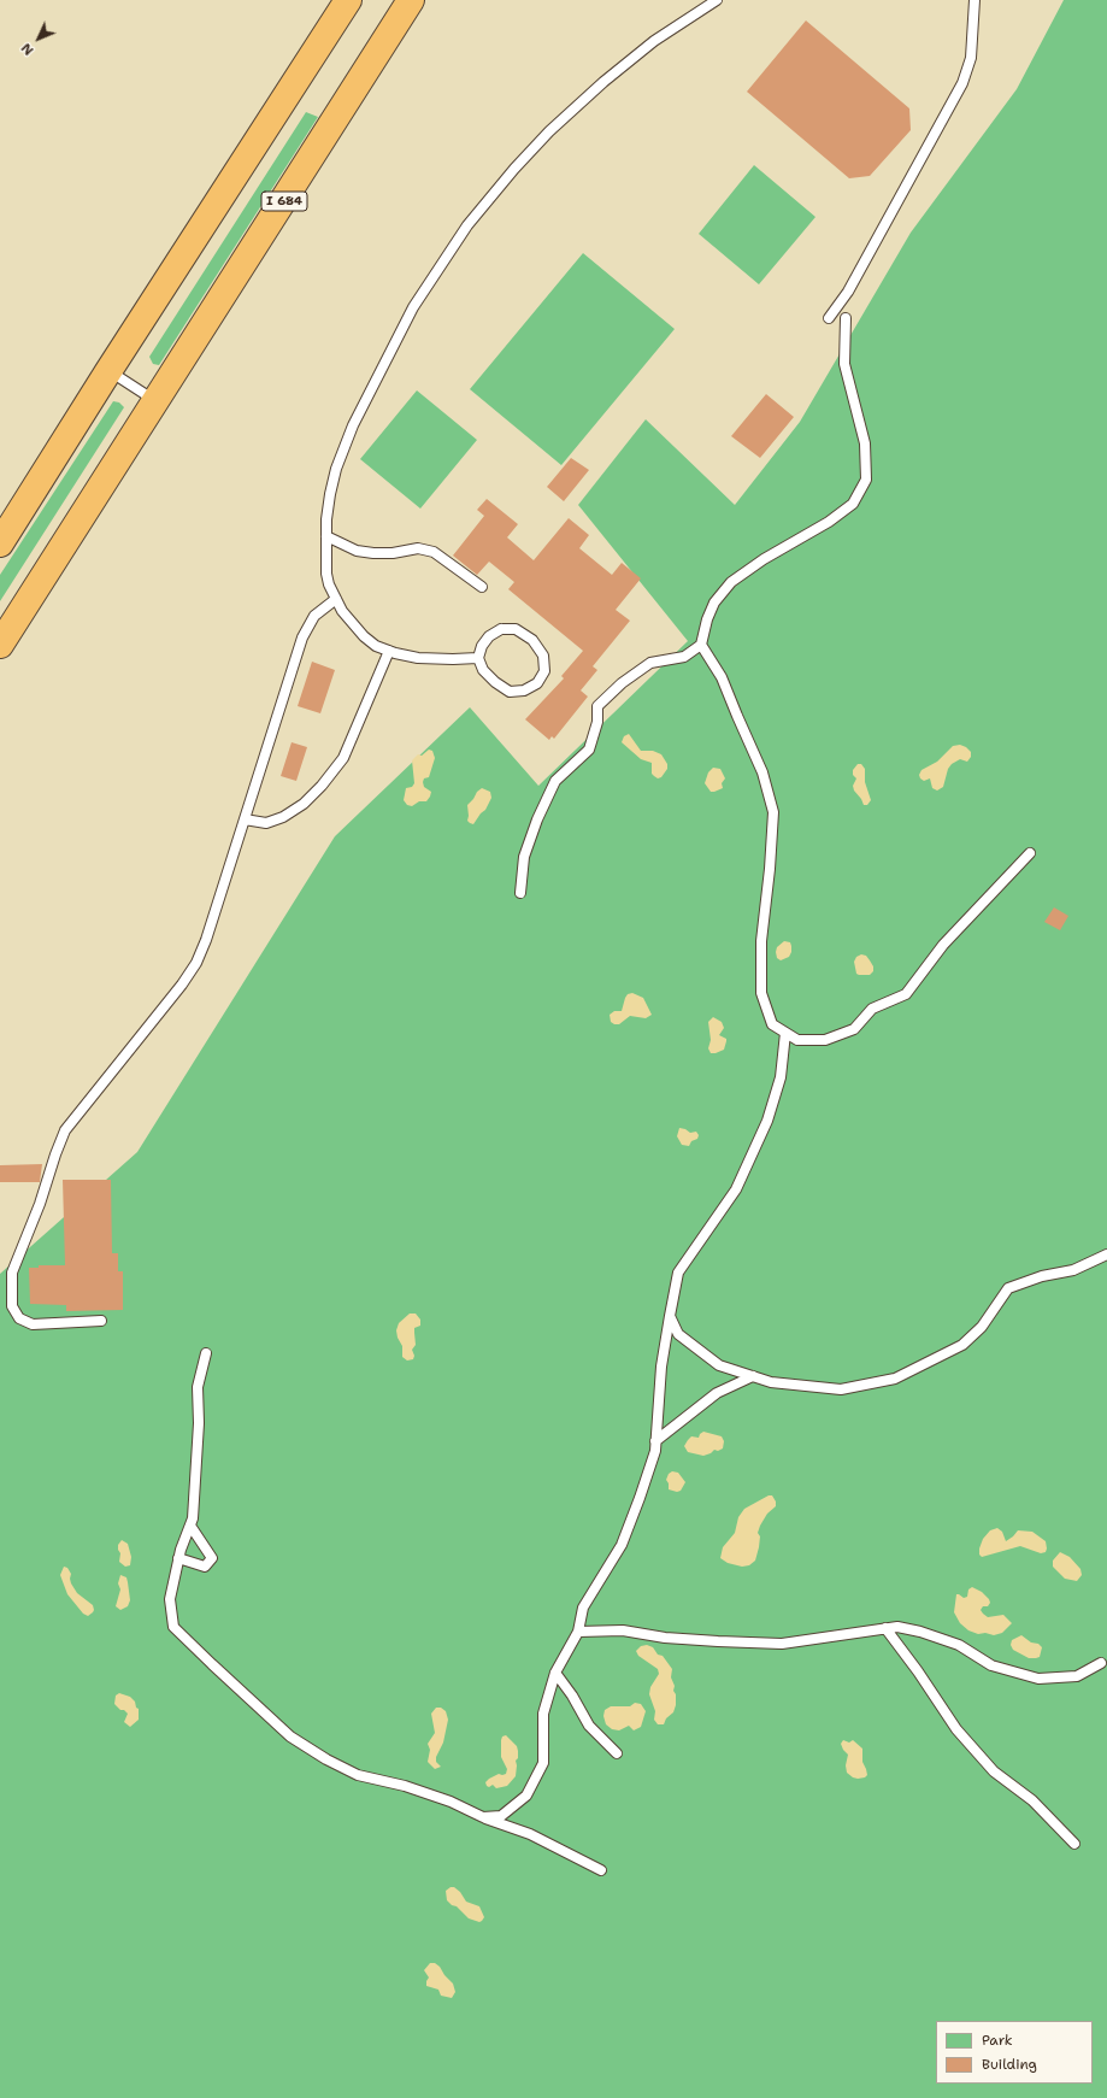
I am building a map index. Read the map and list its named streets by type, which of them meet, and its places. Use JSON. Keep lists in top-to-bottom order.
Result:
{
  "streets": {
    "highway": ["I 684"]
  },
  "legend": ["Park", "Building"],
  "north": "bottom left"
}
